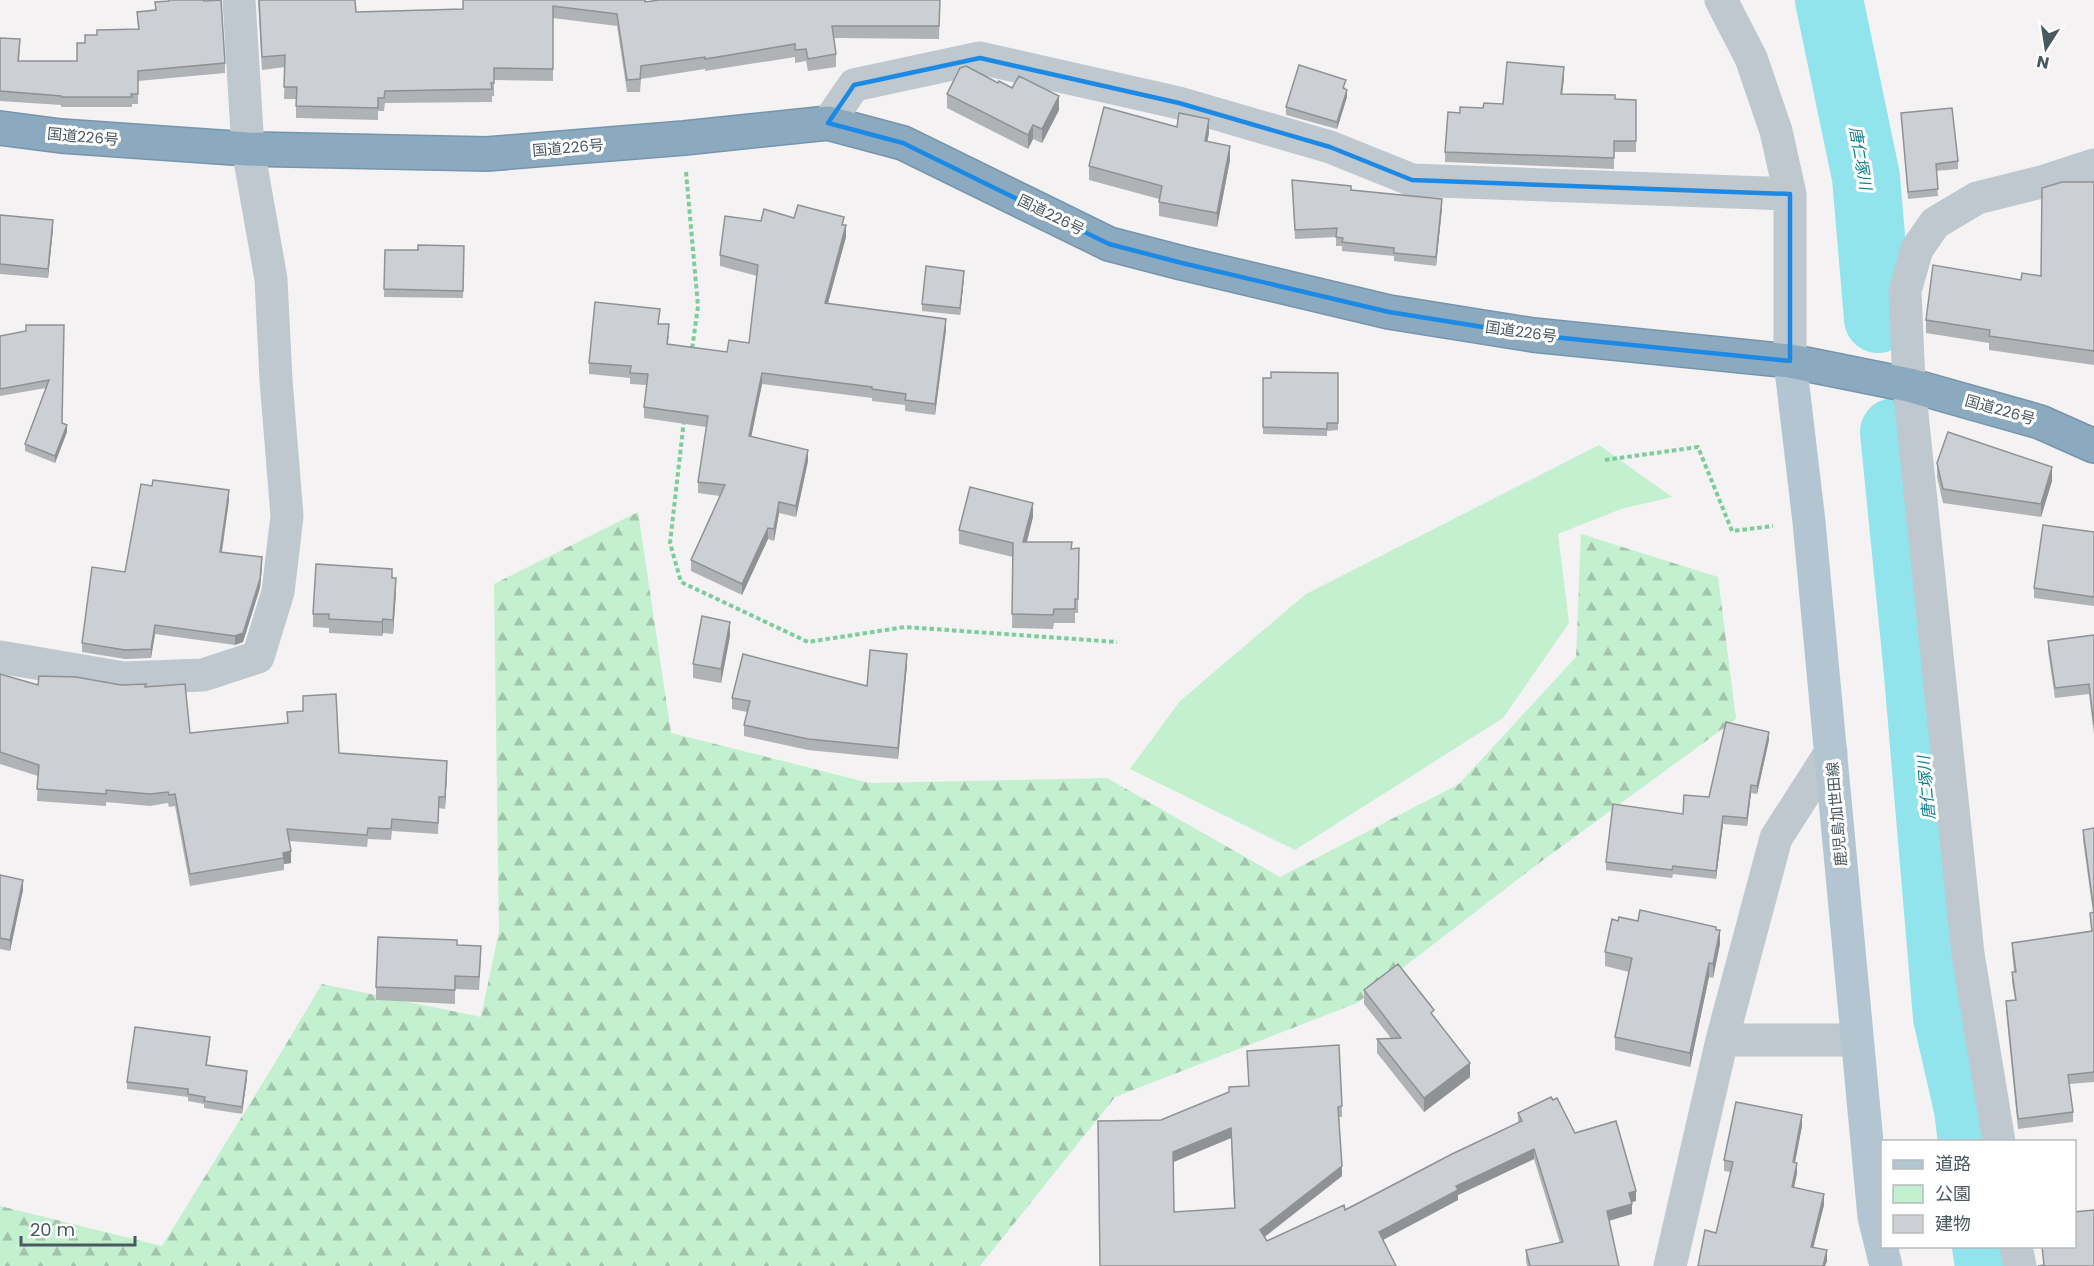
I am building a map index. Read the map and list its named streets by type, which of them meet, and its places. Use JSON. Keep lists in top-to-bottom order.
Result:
{
  "streets": {
    "highway": ["国道226号"],
    "main road": ["鹿児島加世田線"]
  },
  "crossings": [
    ["国道226号", "鹿児島加世田線"]
  ],
  "water": ["唐仁塚川"],
  "legend": ["道路", "公園", "建物"],
  "scale_bar": "20 m",
  "north": "bottom"
}
